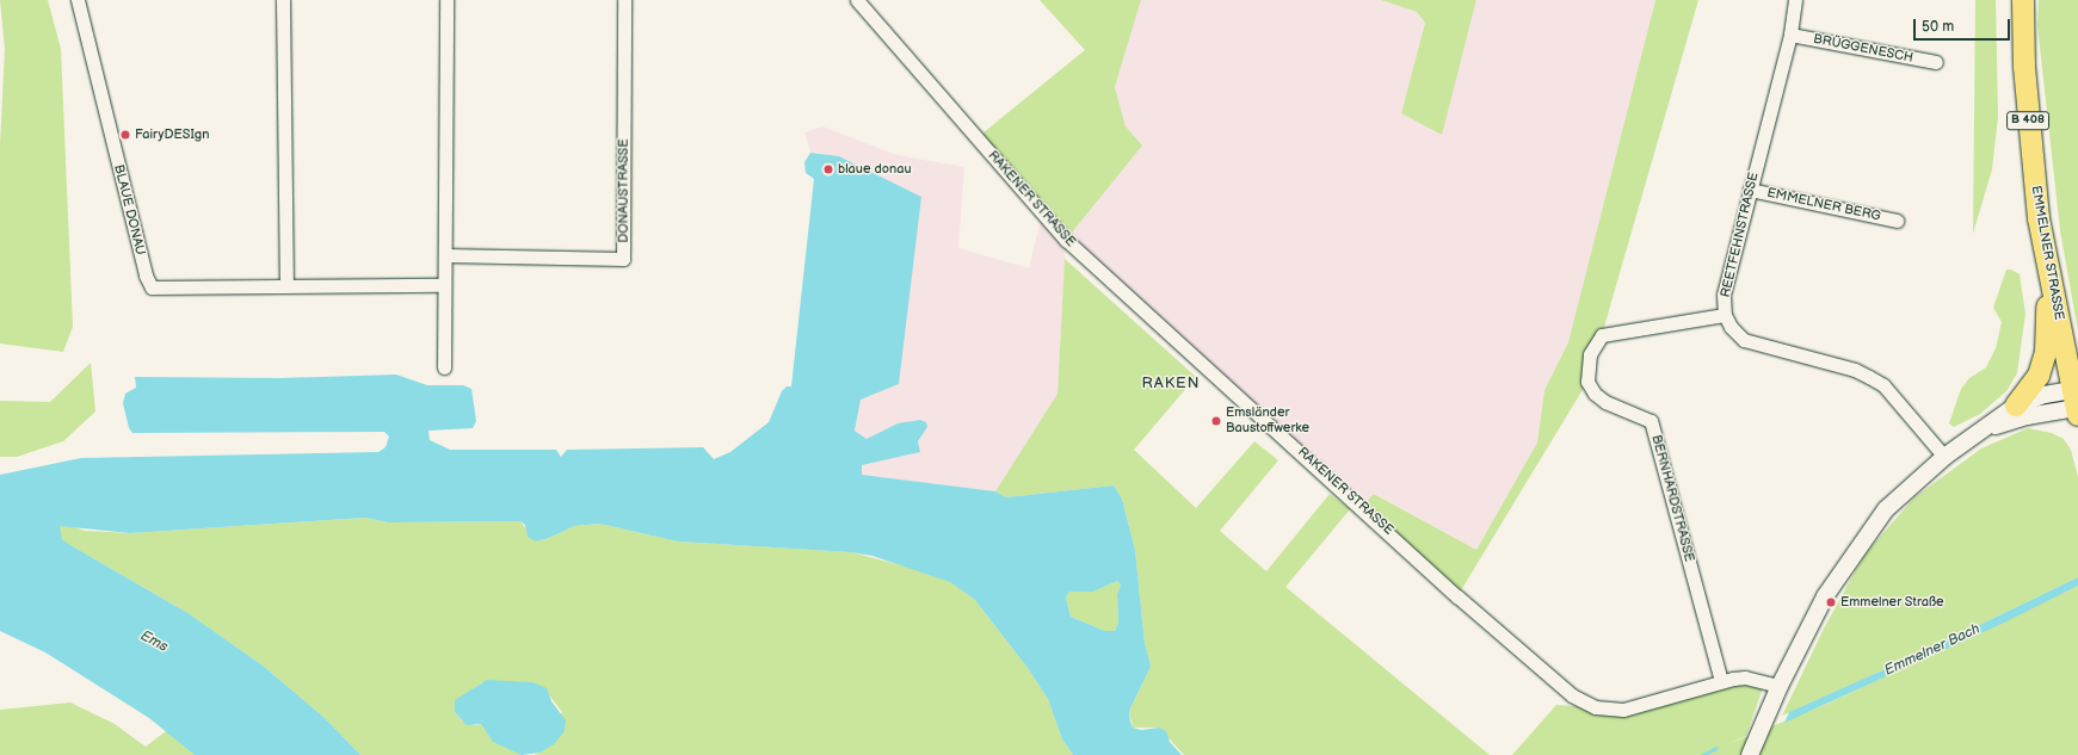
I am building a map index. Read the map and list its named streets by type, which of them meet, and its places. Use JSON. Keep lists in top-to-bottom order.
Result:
{
  "streets": {
    "main road": ["B 408", "EMMELNER STRASSE"],
    "street": [
      "BRÜGGENESCH",
      "DONAUSTRASSE",
      "RAKENER STRASSE",
      "EMMELNER BERG",
      "BLAUE DONAU",
      "REETFEHNSTRASSE",
      "BERNHARDSTRASSE"
    ]
  },
  "crossings": [
    ["BRÜGGENESCH", "REETFEHNSTRASSE"],
    ["RAKENER STRASSE", "BERNHARDSTRASSE"],
    ["EMMELNER BERG", "REETFEHNSTRASSE"],
    ["REETFEHNSTRASSE", "BERNHARDSTRASSE"]
  ],
  "districts": ["RAKEN"],
  "water": ["Ems", "Emmelner Bach"],
  "places": [
    "FairyDESIgn",
    "blaue donau",
    "Emsländer Baustoffwerke",
    "Emmelner Straße"
  ],
  "scale_bar": "50 m"
}
